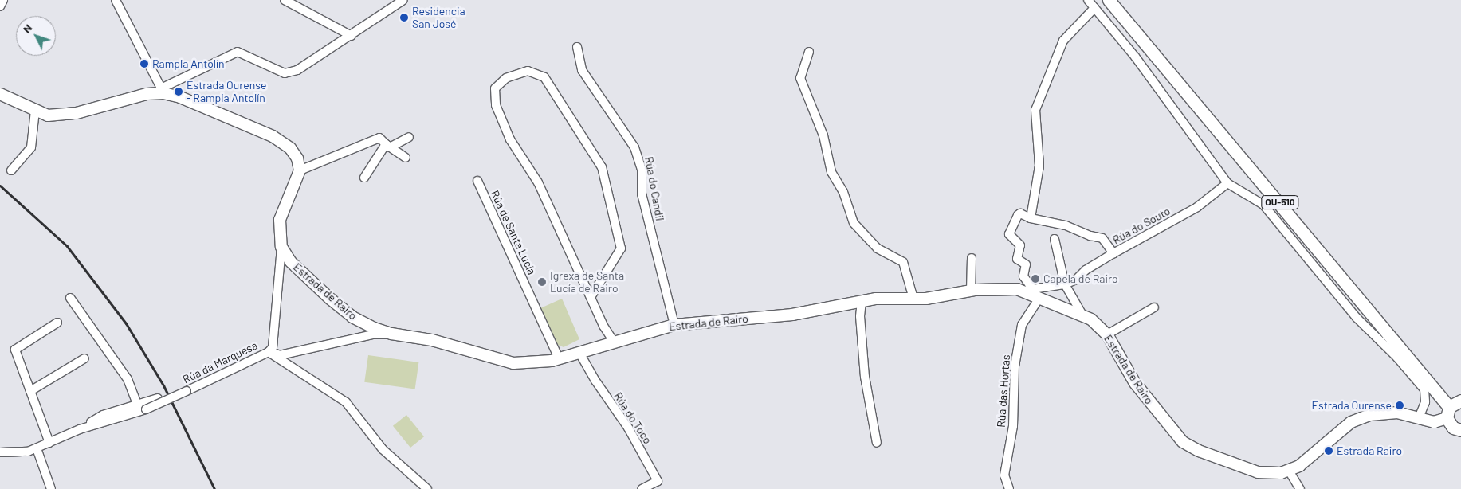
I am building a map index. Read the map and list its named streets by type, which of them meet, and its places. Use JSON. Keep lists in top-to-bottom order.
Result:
{
  "streets": {
    "main road": ["OU-510"],
    "street": [
      "Rúa do Candil",
      "Rúa do Souto",
      "Rúa de Santa Lucía",
      "Estrada de Rairo",
      "Rúa da Marquesa",
      "Rúa das Hortas",
      "Rúa do Toco"
    ]
  },
  "crossings": [
    ["Rúa do Candil", "Estrada de Rairo"],
    ["OU-510", "Estrada de Rairo"],
    ["Rúa de Santa Lucía", "Estrada de Rairo"],
    ["Estrada de Rairo", "Rúa da Marquesa"],
    ["Estrada de Rairo", "Rúa das Hortas"],
    ["Estrada de Rairo", "Rúa do Toco"]
  ],
  "places": [
    "Residencia San José",
    "Rampla Antolín",
    "Estrada Ourense - Rampla Antolín",
    "Capela de Rairo",
    "Igrexa de Santa Lucía de Rairo",
    "Estrada Ourense",
    "Estrada Rairo"
  ],
  "north": "top left"
}
